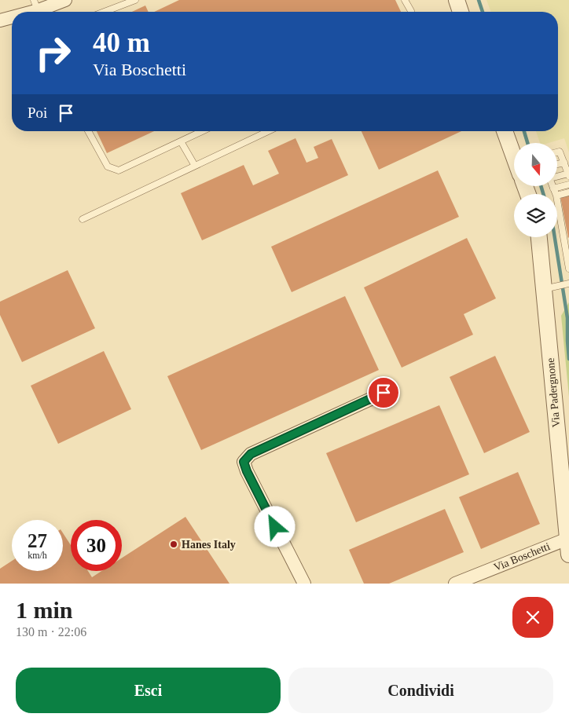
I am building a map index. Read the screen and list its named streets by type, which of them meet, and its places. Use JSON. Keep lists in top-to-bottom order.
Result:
{
  "streets": {
    "street": ["Via Padergnone", "Via Boschetti"]
  },
  "crossings": [
    ["Via Padergnone", "Via Boschetti"]
  ],
  "places": ["Hanes Italy"],
  "north": "bottom",
  "page": {
    "turn": ["40 m", "Via Boschetti"],
    "then": "Poi",
    "speed": "27 km/h",
    "limit": "30",
    "heading": ["1 min", "130 m · 22:06"],
    "buttons": ["Esci", "Condividi"]
  }
}
